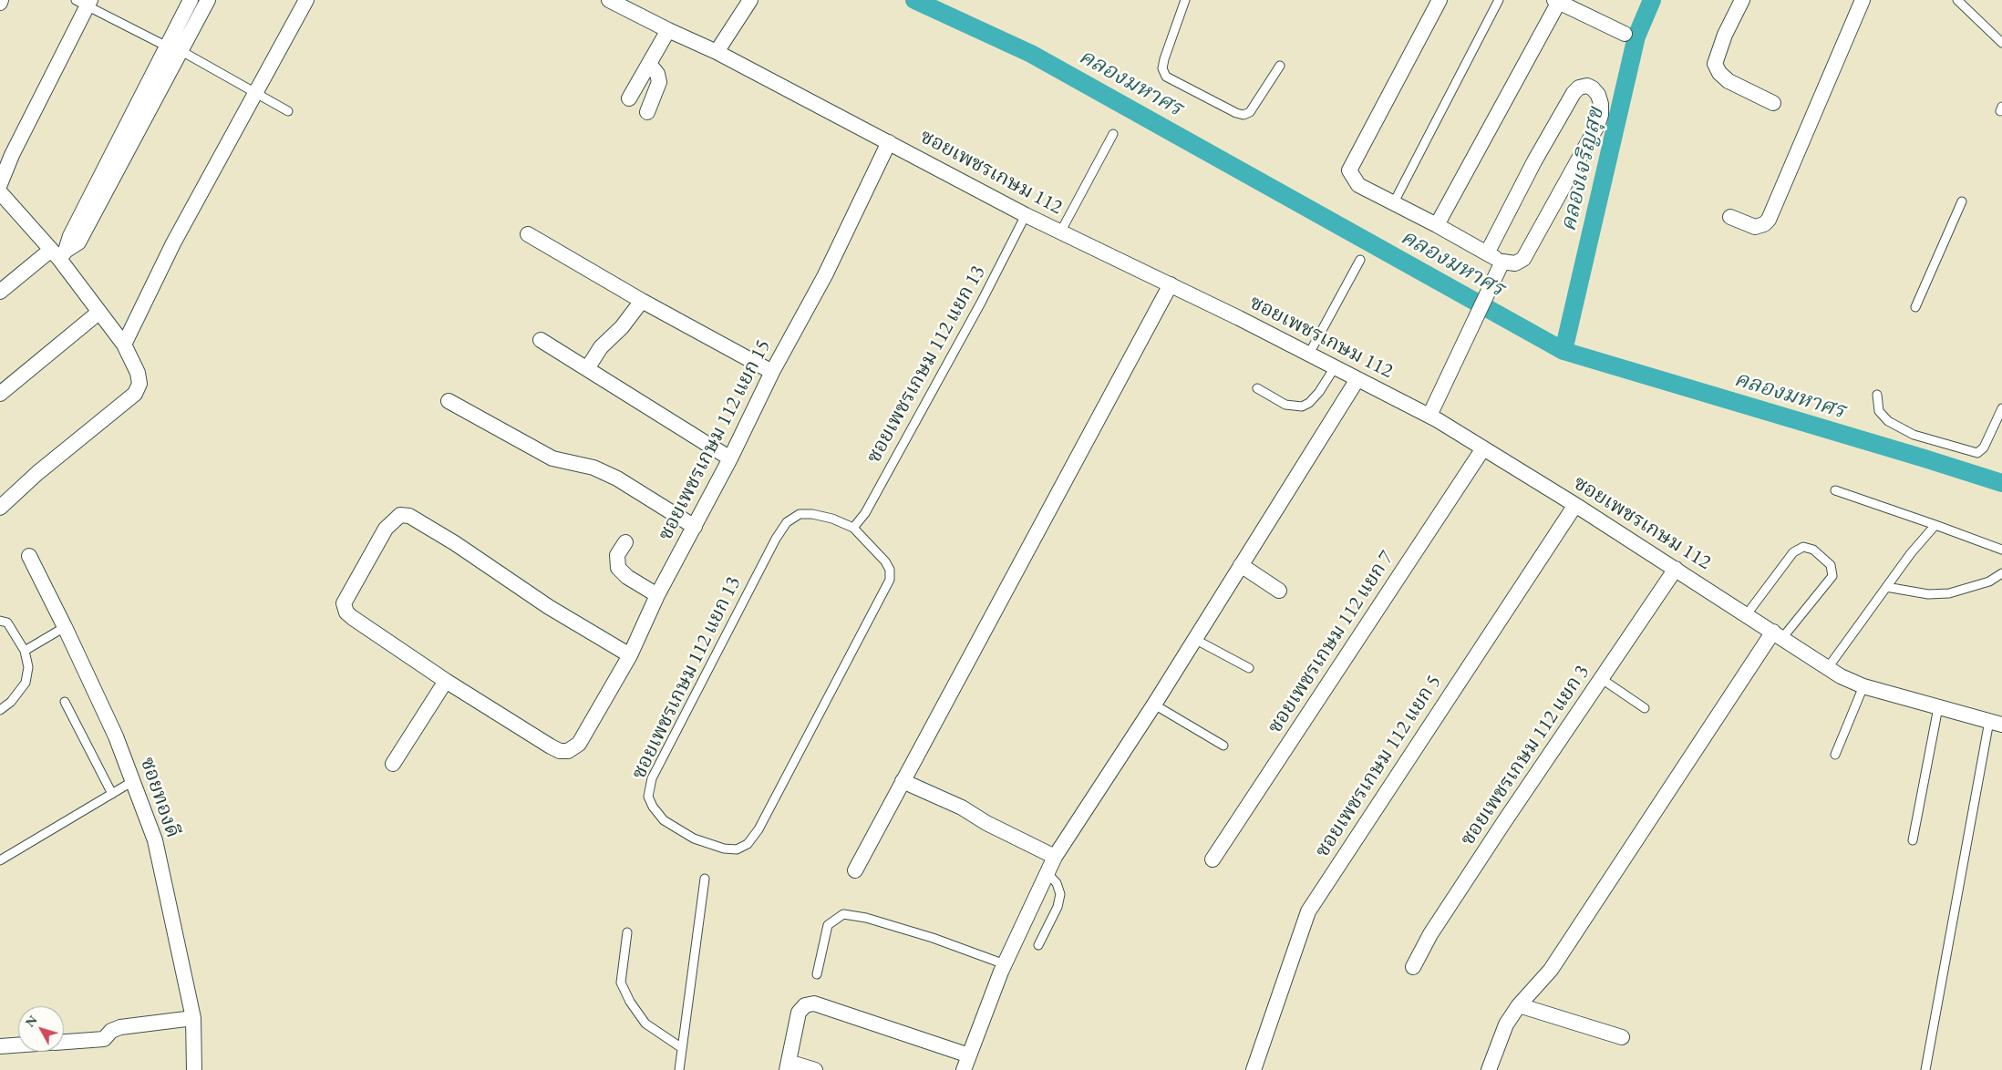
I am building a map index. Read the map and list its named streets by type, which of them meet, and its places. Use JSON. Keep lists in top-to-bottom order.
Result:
{
  "streets": {
    "street": [
      "ซอยเพชรเกษม 112",
      "ซอยเพชรเกษม 112 แยก 15",
      "ซอยเพชรเกษม 112 แยก 7",
      "ซอยเพชรเกษม 112 แยก 3",
      "ซอยเพชรเกษม 112 แยก 5",
      "ซอยทองดี"
    ],
    "lane": ["ซอยเพชรเกษม 112 แยก 13"]
  },
  "crossings": [
    ["ซอยเพชรเกษม 112", "ซอยเพชรเกษม 112 แยก 13"],
    ["ซอยเพชรเกษม 112", "ซอยเพชรเกษม 112 แยก 15"],
    ["ซอยเพชรเกษม 112", "ซอยเพชรเกษม 112 แยก 7"],
    ["ซอยเพชรเกษม 112", "ซอยเพชรเกษม 112 แยก 3"],
    ["ซอยเพชรเกษม 112", "ซอยเพชรเกษม 112 แยก 5"]
  ],
  "water": ["คลองมหาศร", "คลองเจริญสุข"],
  "north": "top left"
}
